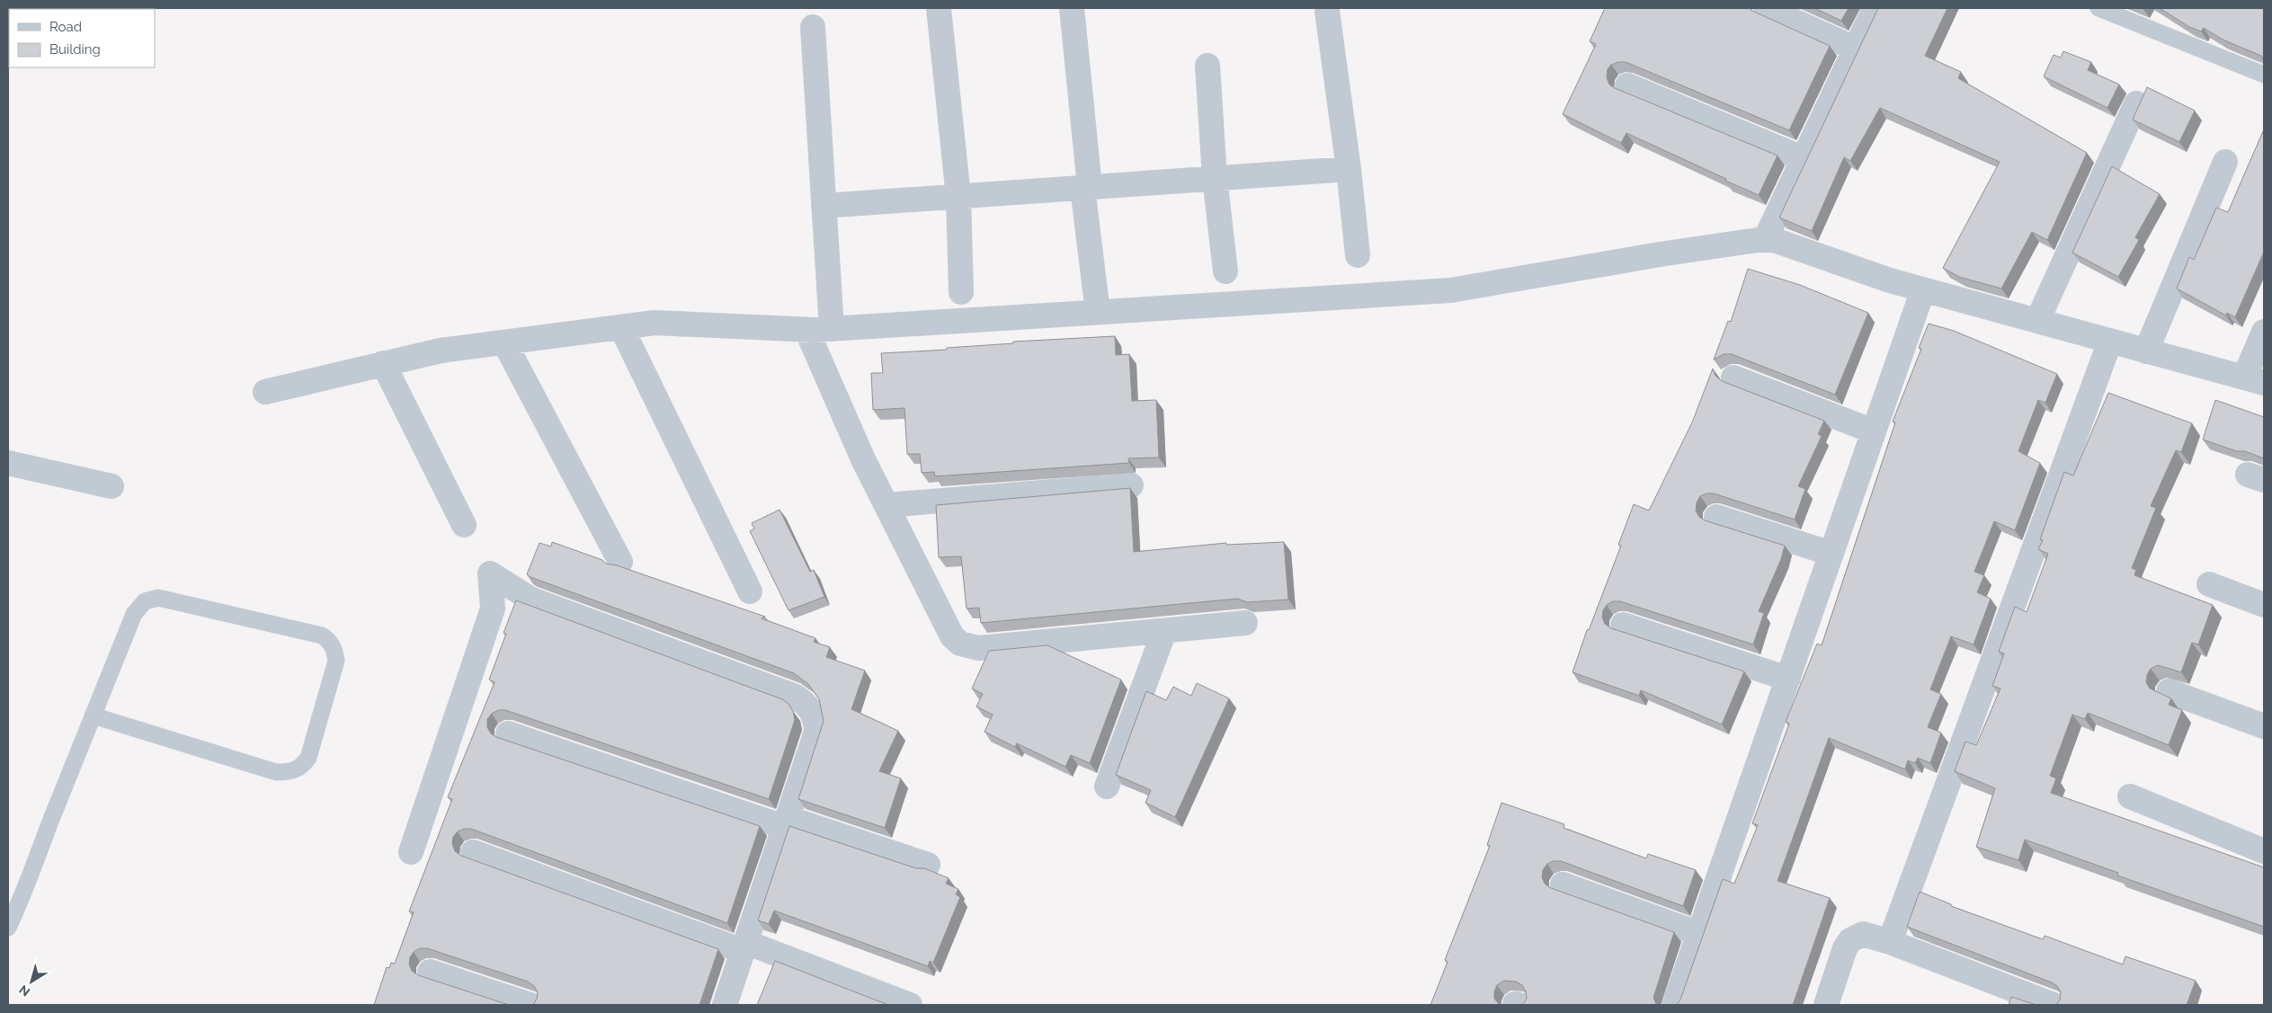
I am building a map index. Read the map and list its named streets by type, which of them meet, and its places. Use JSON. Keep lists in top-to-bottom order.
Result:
{
  "legend": ["Road", "Building"],
  "north": "bottom left"
}
